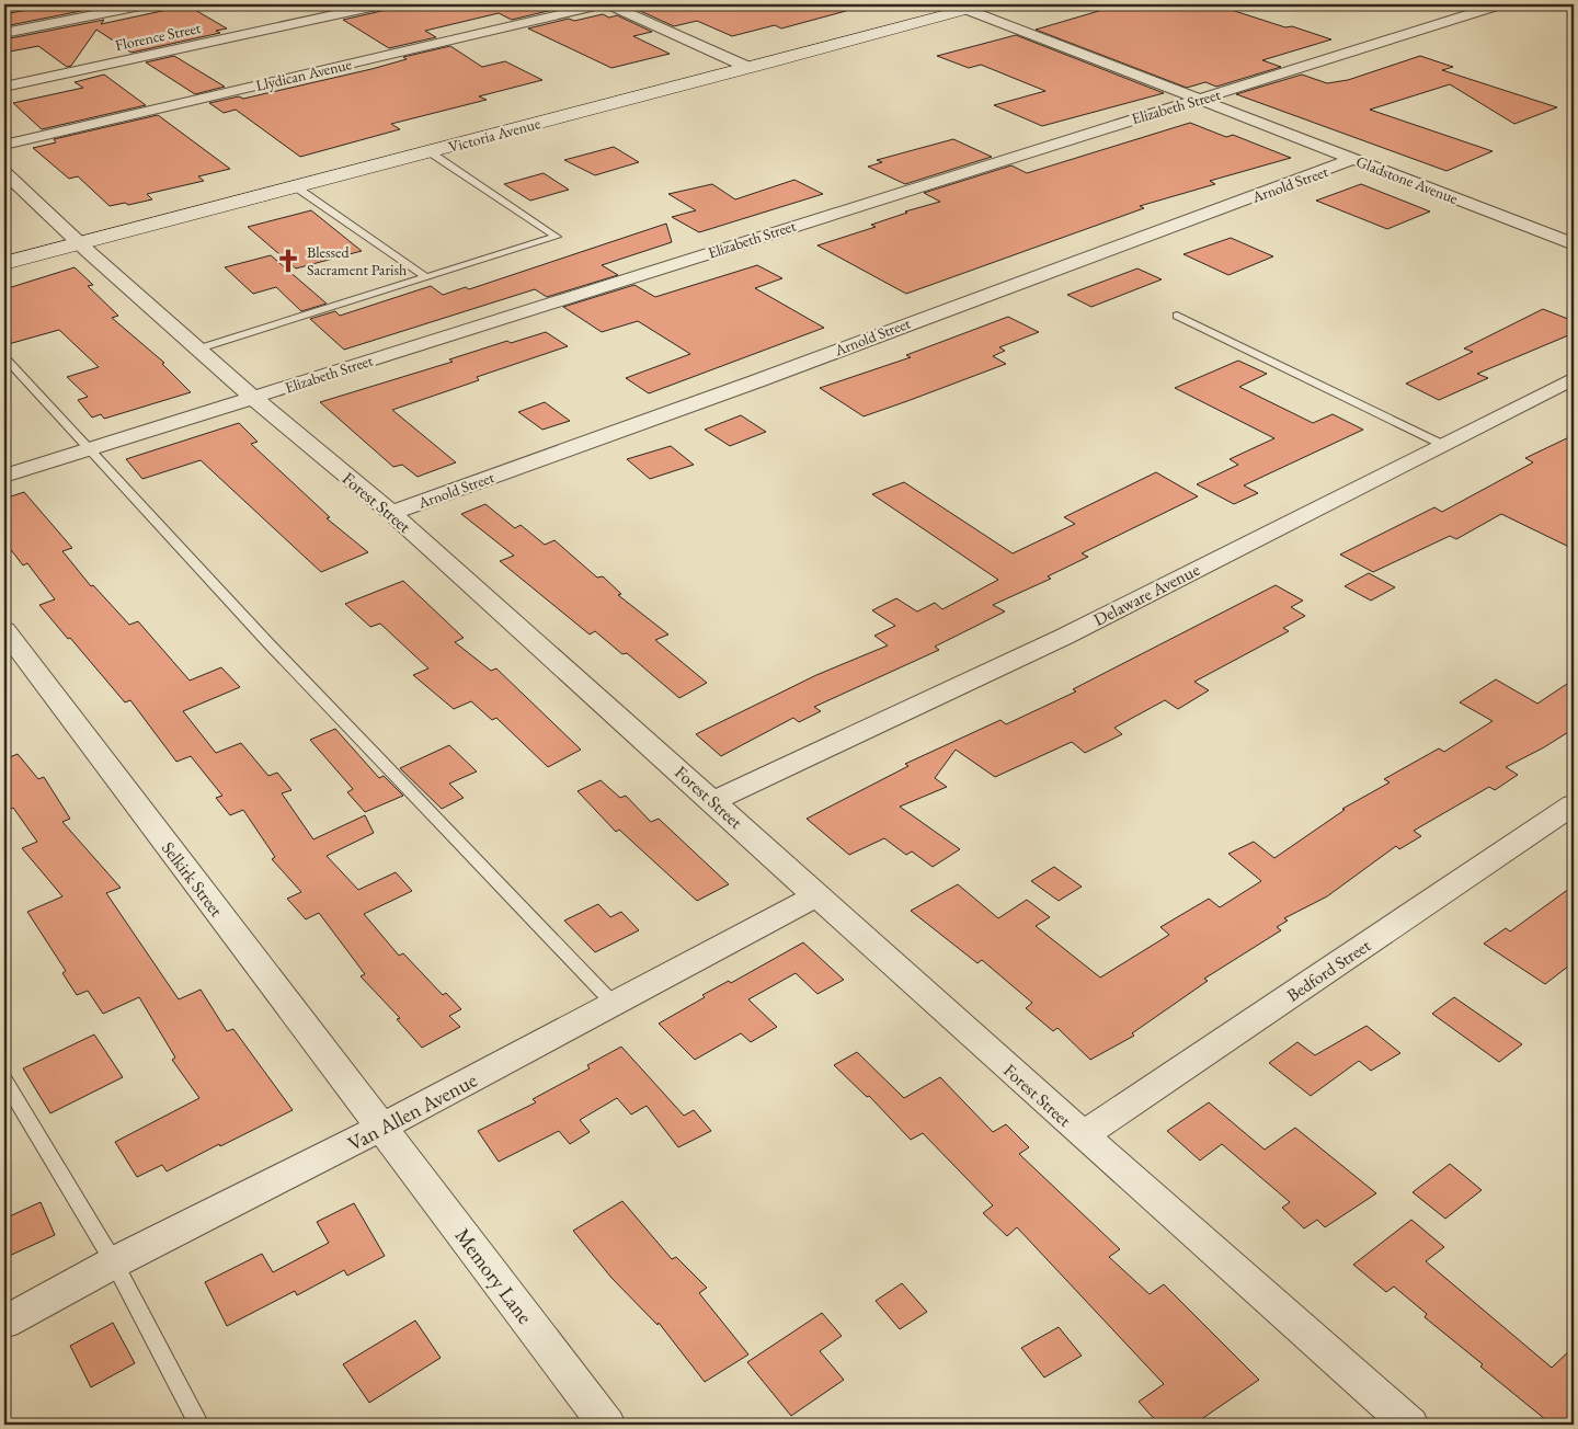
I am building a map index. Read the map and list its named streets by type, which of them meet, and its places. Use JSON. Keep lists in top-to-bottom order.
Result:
{
  "streets": {
    "street": [
      "Florence Street",
      "Llydican Avenue",
      "Elizabeth Street",
      "Victoria Avenue",
      "Gladstone Avenue",
      "Arnold Street",
      "Forest Street",
      "Delaware Avenue",
      "Selkirk Street",
      "Bedford Street",
      "Van Allen Avenue",
      "Memory Lane"
    ]
  },
  "crossings": [
    ["Elizabeth Street", "Gladstone Avenue"],
    ["Elizabeth Street", "Forest Street"],
    ["Victoria Avenue", "Gladstone Avenue"],
    ["Victoria Avenue", "Forest Street"],
    ["Gladstone Avenue", "Arnold Street"],
    ["Arnold Street", "Forest Street"],
    ["Forest Street", "Delaware Avenue"],
    ["Forest Street", "Bedford Street"],
    ["Forest Street", "Van Allen Avenue"],
    ["Selkirk Street", "Van Allen Avenue"],
    ["Selkirk Street", "Memory Lane"],
    ["Van Allen Avenue", "Memory Lane"]
  ],
  "places": {
    "church": ["Blessed Sacrament Parish"]
  }
}
